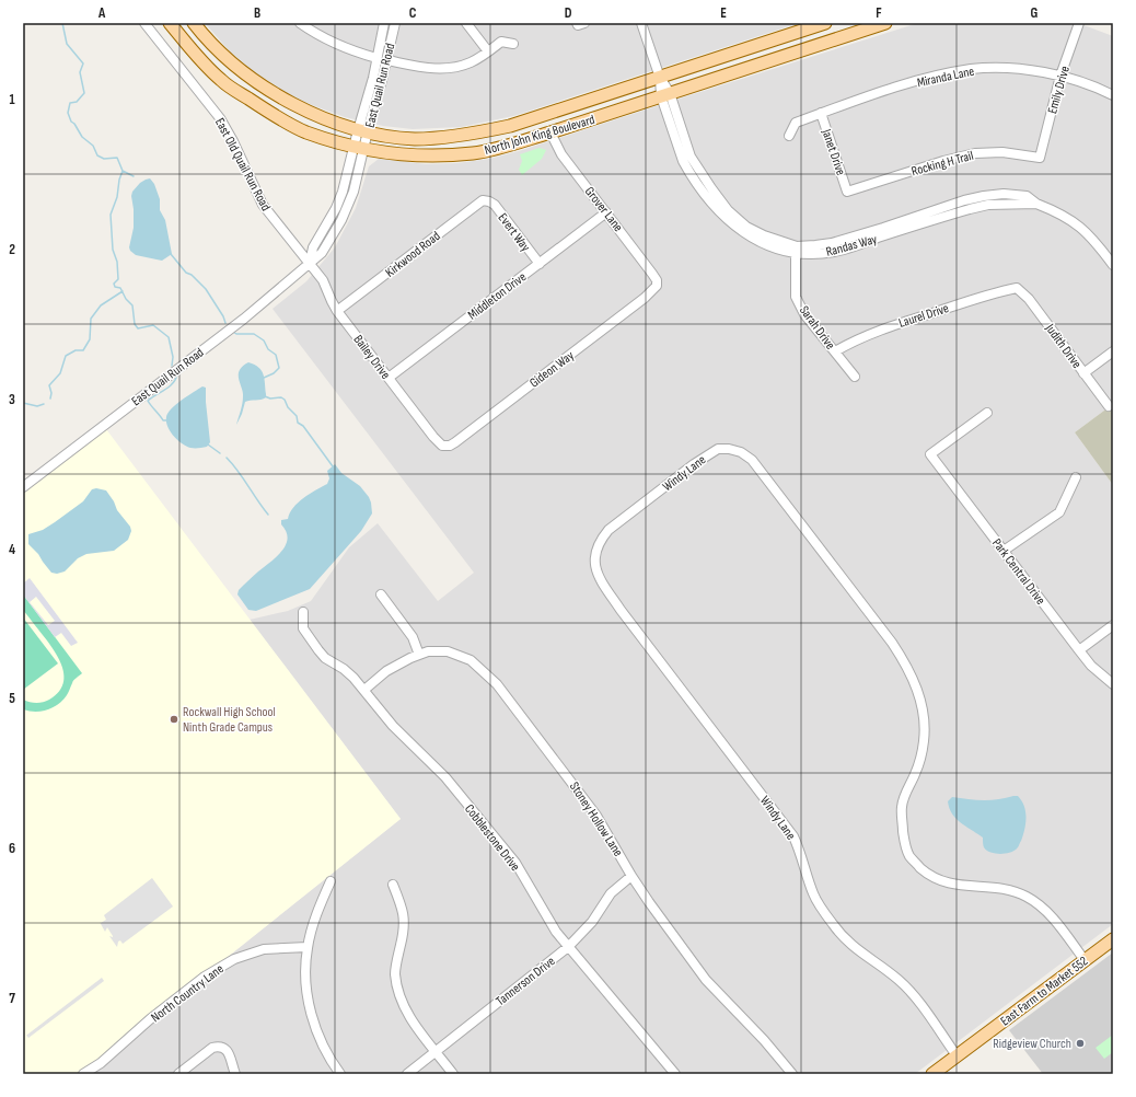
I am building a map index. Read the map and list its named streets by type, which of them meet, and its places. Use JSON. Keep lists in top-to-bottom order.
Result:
{
  "streets": {
    "main road": ["North John King Boulevard", "East Farm to Market 552"],
    "street": [
      "Miranda Lane",
      "East Quail Run Road",
      "Emily Drive",
      "Janet Drive",
      "Rocking H Trail",
      "East Old Quail Run Road",
      "Grover Lane",
      "Evert Way",
      "Randas Way",
      "Kirkwood Road",
      "Middleton Drive",
      "Laurel Drive",
      "Sarah Drive",
      "Judith Drive",
      "Bailey Drive",
      "Gideon Way",
      "Windy Lane",
      "Park Central Drive",
      "Stoney Hollow Lane",
      "Cobblestone Drive",
      "Tannerson Drive",
      "North Country Lane"
    ]
  },
  "crossings": [
    ["Miranda Lane", "Emily Drive"],
    ["Miranda Lane", "Janet Drive"],
    ["East Quail Run Road", "North John King Boulevard"],
    ["East Quail Run Road", "East Old Quail Run Road"],
    ["East Quail Run Road", "Bailey Drive"],
    ["Emily Drive", "Rocking H Trail"],
    ["North John King Boulevard", "Grover Lane"],
    ["North John King Boulevard", "Randas Way"],
    ["Janet Drive", "Rocking H Trail"],
    ["East Old Quail Run Road", "Bailey Drive"],
    ["Grover Lane", "Middleton Drive"],
    ["Grover Lane", "Gideon Way"],
    ["Evert Way", "Kirkwood Road"],
    ["Evert Way", "Middleton Drive"],
    ["Randas Way", "Sarah Drive"],
    ["Kirkwood Road", "Bailey Drive"],
    ["Middleton Drive", "Bailey Drive"],
    ["Laurel Drive", "Sarah Drive"],
    ["Laurel Drive", "Judith Drive"],
    ["Bailey Drive", "Gideon Way"],
    ["Windy Lane", "East Farm to Market 552"],
    ["Stoney Hollow Lane", "Cobblestone Drive"],
    ["Stoney Hollow Lane", "Tannerson Drive"],
    ["Cobblestone Drive", "Tannerson Drive"]
  ],
  "places": ["Rockwall High School Ninth Grade Campus", "Ridgeview Church"],
  "grid": {
    "columns": [
      "A",
      "B",
      "C",
      "D",
      "E",
      "F",
      "G"
    ],
    "rows": [
      "1",
      "2",
      "3",
      "4",
      "5",
      "6",
      "7"
    ]
  }
}
